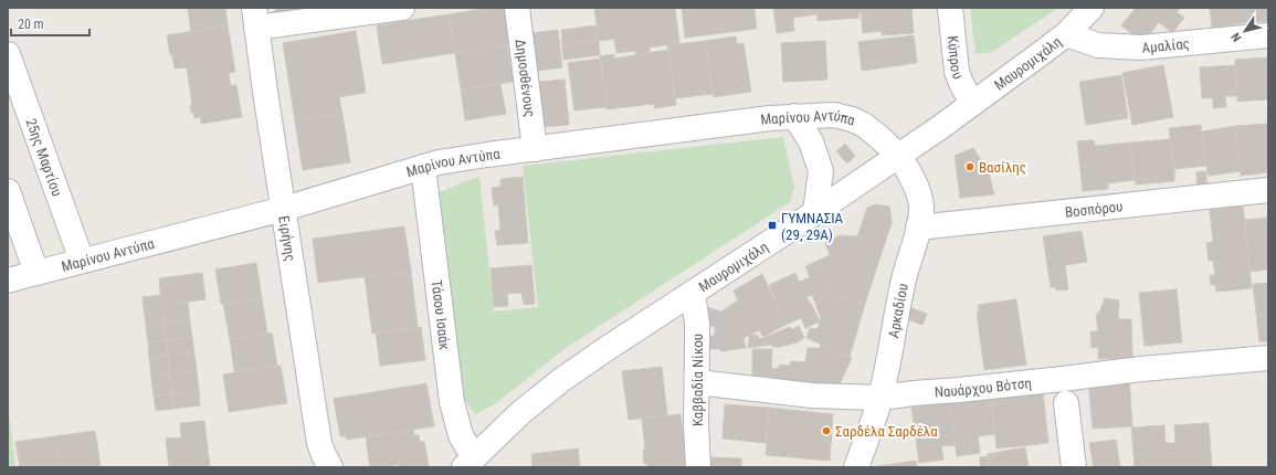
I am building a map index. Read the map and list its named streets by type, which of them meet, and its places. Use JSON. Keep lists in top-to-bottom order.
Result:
{
  "streets": {
    "street": [
      "Αμαλίας",
      "Κύπρου",
      "Μαυρομιχάλη",
      "Δημοσθένους",
      "Μαρίνου Αντύπα",
      "25ης Μαρτίου",
      "Βοσπόρου",
      "Ειρήνης",
      "Αρκαδίου",
      "Τάσου Ισαάκ",
      "Καββαδία Νίκου",
      "Ναυάρχου Βότση"
    ]
  },
  "crossings": [
    ["Αμαλίας", "Μαυρομιχάλη"],
    ["Κύπρου", "Μαυρομιχάλη"],
    ["Μαυρομιχάλη", "Μαρίνου Αντύπα"],
    ["Μαυρομιχάλη", "Αρκαδίου"],
    ["Μαυρομιχάλη", "Τάσου Ισαάκ"],
    ["Μαυρομιχάλη", "Καββαδία Νίκου"],
    ["Δημοσθένους", "Μαρίνου Αντύπα"],
    ["Μαρίνου Αντύπα", "25ης Μαρτίου"],
    ["Μαρίνου Αντύπα", "Ειρήνης"],
    ["Μαρίνου Αντύπα", "Αρκαδίου"],
    ["Μαρίνου Αντύπα", "Τάσου Ισαάκ"],
    ["Βοσπόρου", "Αρκαδίου"],
    ["Αρκαδίου", "Ναυάρχου Βότση"],
    ["Καββαδία Νίκου", "Ναυάρχου Βότση"]
  ],
  "places": {
    "other": ["Βασίλης", "Σαρδέλα Σαρδέλα"],
    "transit": ["ΓΥΜΝΑΣΙΑ (29, 29Α)"]
  },
  "scale_bar": "20 m",
  "north": "bottom left"
}
